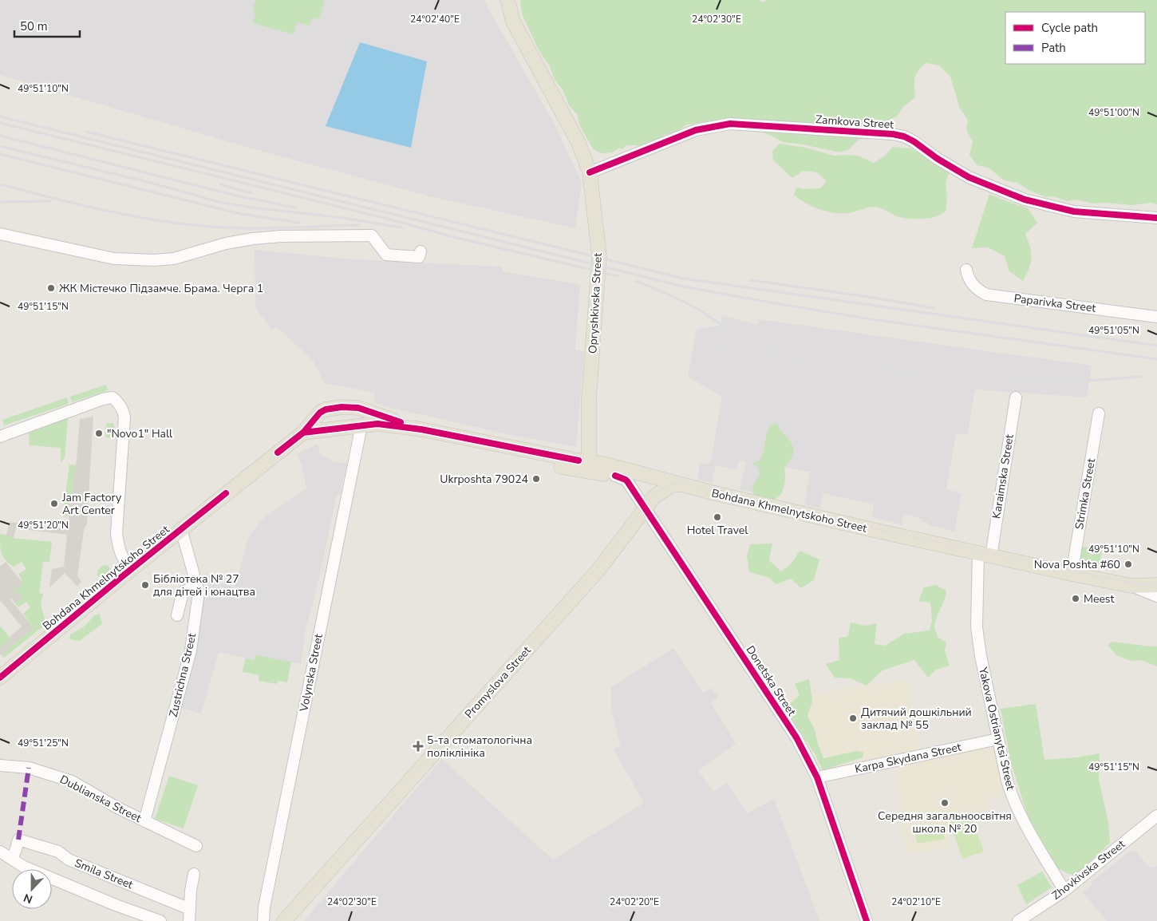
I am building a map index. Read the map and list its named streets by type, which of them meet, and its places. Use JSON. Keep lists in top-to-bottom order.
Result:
{
  "streets": {
    "main road": ["Opryshkivska Street", "Bohdana Khmelnytskoho Street", "Promyslova Street"],
    "street": [
      "Zamkova Street",
      "Paparivka Street",
      "Karaimska Street",
      "Strimka Street",
      "Volynska Street",
      "Zustrichna Street",
      "Donetska Street",
      "Yakova Ostrianytsi Street",
      "Karpa Skydana Street",
      "Dublianska Street",
      "Zhovkivska Street",
      "Smila Street"
    ]
  },
  "crossings": [
    ["Zamkova Street", "Opryshkivska Street"],
    ["Opryshkivska Street", "Bohdana Khmelnytskoho Street"],
    ["Karaimska Street", "Bohdana Khmelnytskoho Street"],
    ["Karaimska Street", "Yakova Ostrianytsi Street"],
    ["Strimka Street", "Bohdana Khmelnytskoho Street"],
    ["Bohdana Khmelnytskoho Street", "Volynska Street"],
    ["Bohdana Khmelnytskoho Street", "Zustrichna Street"],
    ["Bohdana Khmelnytskoho Street", "Promyslova Street"],
    ["Bohdana Khmelnytskoho Street", "Yakova Ostrianytsi Street"],
    ["Zustrichna Street", "Dublianska Street"],
    ["Donetska Street", "Promyslova Street"],
    ["Donetska Street", "Karpa Skydana Street"],
    ["Yakova Ostrianytsi Street", "Karpa Skydana Street"],
    ["Yakova Ostrianytsi Street", "Zhovkivska Street"]
  ],
  "places": {
    "other": [
      "ЖК Містечко Підзамче. Брама. Черга 1",
      "\"Novo1\" Hall",
      "Ukrposhta 79024",
      "Jam Factory Art Center",
      "Hotel Travel",
      "Nova Poshta #60",
      "Бібліотека № 27 для дітей і юнацтва",
      "Meest",
      "Дитячий дошкільний заклад № 55",
      "Середня загальноосвітня школа № 20"
    ],
    "health": ["5-та стоматологічна поліклініка"]
  },
  "legend": ["Cycle path", "Path"],
  "scale_bar": "50 m",
  "north": "bottom",
  "coordinates": [
    "24°02'40\"E",
    "24°02'30\"E",
    "49°51'10\"N",
    "49°51'00\"N",
    "49°51'15\"N",
    "49°51'05\"N",
    "49°51'20\"N",
    "49°51'25\"N",
    "24°02'20\"E",
    "24°02'10\"E"
  ]
}
